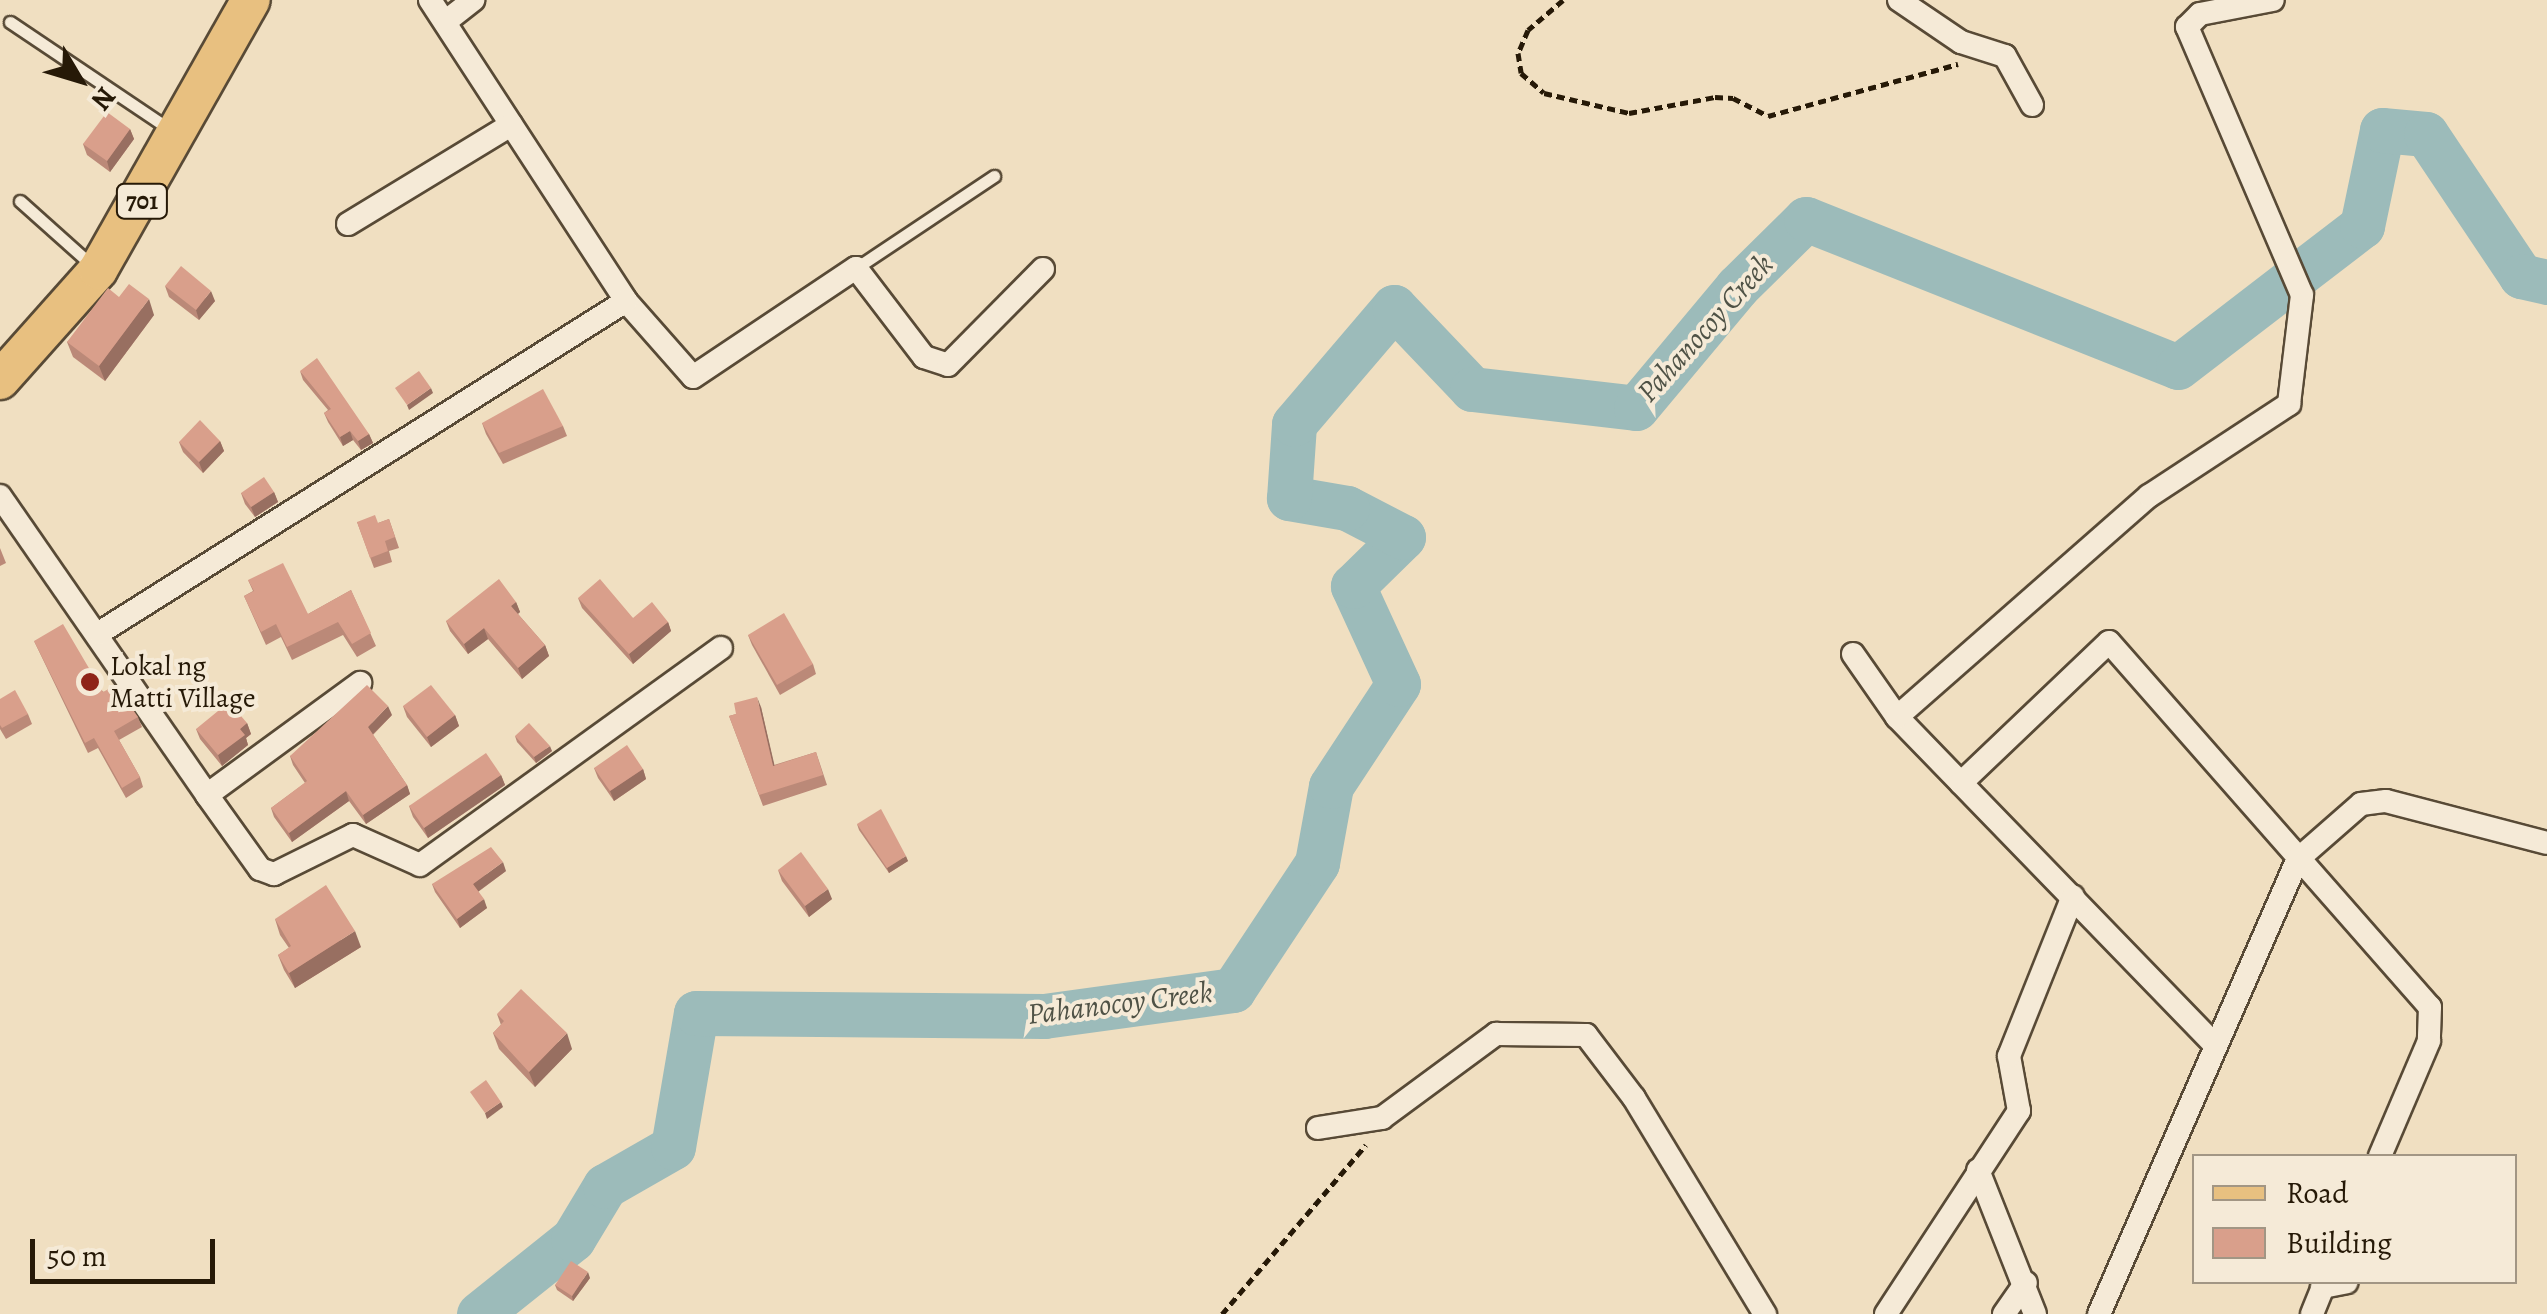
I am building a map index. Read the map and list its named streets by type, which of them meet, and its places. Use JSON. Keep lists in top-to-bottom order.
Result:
{
  "streets": {
    "main road": ["701"]
  },
  "water": ["Pahanocoy Creek"],
  "places": ["Lokal ng Matti Village"],
  "legend": ["Road", "Building"],
  "scale_bar": "50 m",
  "north": "bottom right"
}
